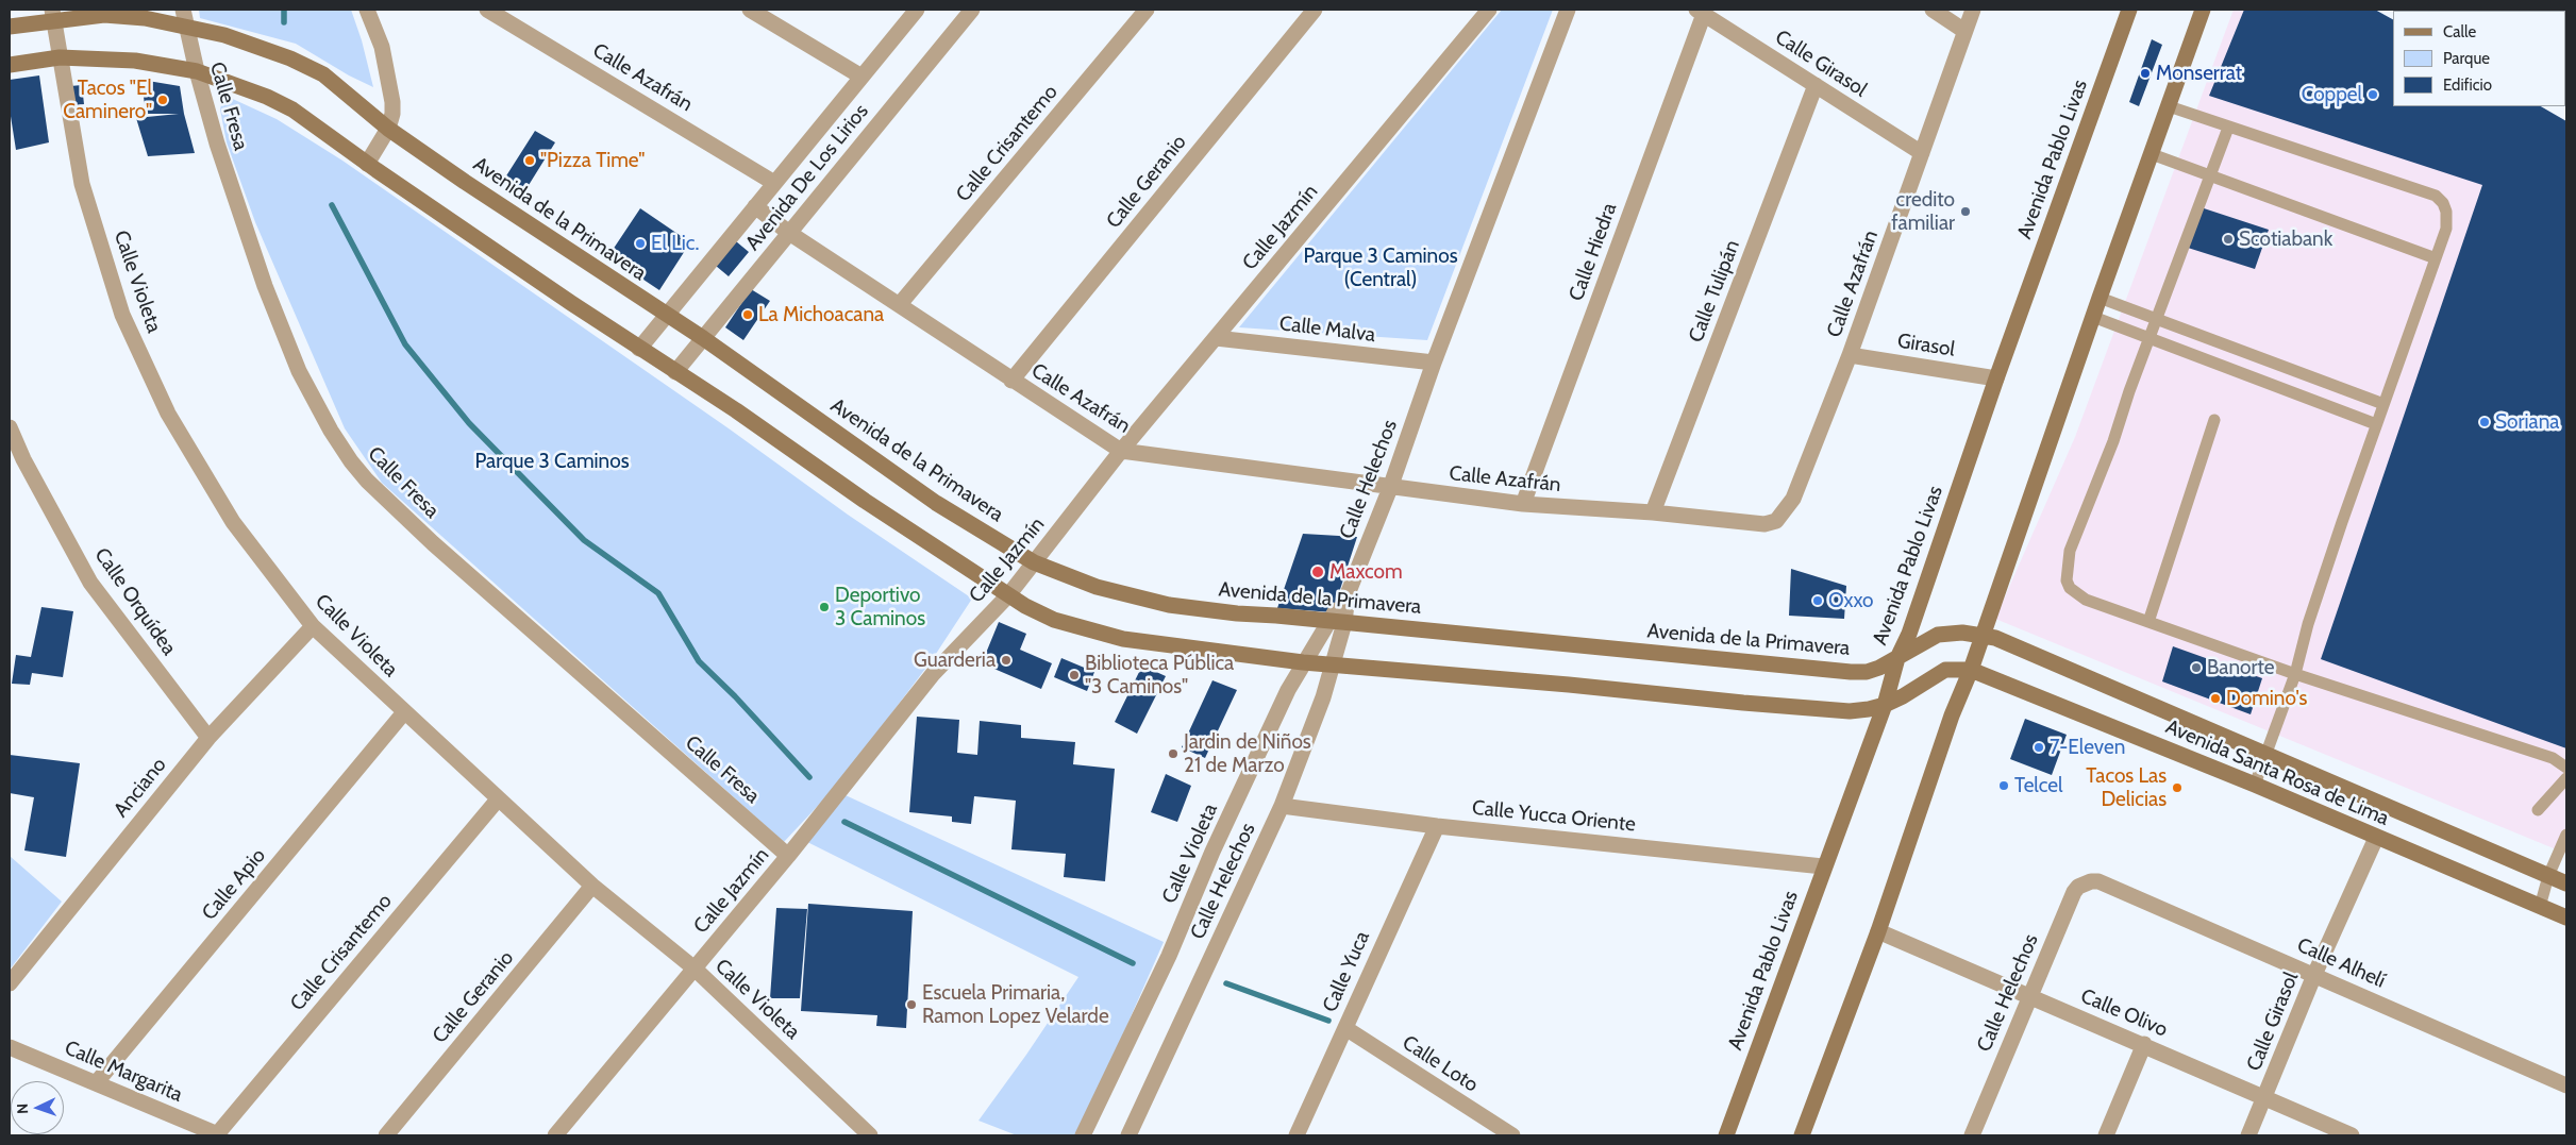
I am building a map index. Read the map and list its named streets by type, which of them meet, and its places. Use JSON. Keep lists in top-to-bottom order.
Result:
{
  "streets": {
    "street": [
      "Calle Girasol",
      "Calle Azafrán",
      "Calle Fresa",
      "Calle Crisantemo",
      "Avenida Pablo Livas",
      "Avenida De Los Lirios",
      "Calle Geranio",
      "Avenida de la Primavera",
      "Calle Jazmín",
      "Calle Hiedra",
      "Calle Violeta",
      "Calle Tulipán",
      "Calle Malva",
      "Girasol",
      "Calle Helechos",
      "Calle Orquídea",
      "Avenida Santa Rosa de Lima",
      "Anciano",
      "Calle Yucca Oriente",
      "Calle Apio",
      "Calle Alhelí",
      "Calle Yuca",
      "Calle Olivo",
      "Calle Loto",
      "Calle Margarita"
    ]
  },
  "crossings": [
    ["Calle Girasol", "Calle Azafrán"],
    ["Calle Girasol", "Calle Hiedra"],
    ["Calle Girasol", "Calle Tulipán"],
    ["Calle Girasol", "Avenida Santa Rosa de Lima"],
    ["Calle Girasol", "Calle Alhelí"],
    ["Calle Girasol", "Calle Olivo"],
    ["Calle Azafrán", "Calle Crisantemo"],
    ["Calle Azafrán", "Avenida De Los Lirios"],
    ["Calle Azafrán", "Calle Geranio"],
    ["Calle Azafrán", "Calle Jazmín"],
    ["Calle Azafrán", "Calle Hiedra"],
    ["Calle Azafrán", "Calle Tulipán"],
    ["Calle Azafrán", "Girasol"],
    ["Calle Azafrán", "Calle Helechos"],
    ["Calle Fresa", "Avenida de la Primavera"],
    ["Calle Fresa", "Calle Jazmín"],
    ["Calle Crisantemo", "Calle Violeta"],
    ["Calle Crisantemo", "Calle Margarita"],
    ["Avenida Pablo Livas", "Avenida de la Primavera"],
    ["Avenida Pablo Livas", "Girasol"],
    ["Avenida Pablo Livas", "Calle Yucca Oriente"],
    ["Avenida De Los Lirios", "Avenida de la Primavera"],
    ["Calle Geranio", "Calle Violeta"],
    ["Avenida de la Primavera", "Calle Jazmín"],
    ["Avenida de la Primavera", "Calle Violeta"],
    ["Avenida de la Primavera", "Calle Helechos"],
    ["Avenida de la Primavera", "Avenida Santa Rosa de Lima"],
    ["Calle Jazmín", "Calle Violeta"],
    ["Calle Jazmín", "Calle Malva"],
    ["Calle Violeta", "Calle Helechos"],
    ["Calle Violeta", "Anciano"],
    ["Calle Violeta", "Calle Apio"],
    ["Calle Malva", "Calle Helechos"],
    ["Calle Helechos", "Calle Yucca Oriente"],
    ["Calle Helechos", "Calle Alhelí"],
    ["Calle Helechos", "Calle Olivo"],
    ["Calle Orquídea", "Anciano"],
    ["Calle Yucca Oriente", "Calle Yuca"],
    ["Calle Apio", "Calle Margarita"],
    ["Calle Yuca", "Calle Loto"]
  ],
  "parks": ["Parque 3 Caminos (Central)", "Parque 3 Caminos"],
  "places": [
    "Monserrat",
    "Coppel",
    "Tacos \"El Caminero\"",
    "\"Pizza Time\"",
    "credito familiar",
    "Scotiabank",
    "El Lic.",
    "La Michoacana",
    "Soriana",
    "Maxcom",
    "Oxxo",
    "Deportivo 3 Caminos",
    "Guarderia",
    "Banorte",
    "Biblioteca Pública \"3 Caminos\"",
    "Domino's",
    "7-Eleven",
    "Jardin de Niños 21 de Marzo",
    "Telcel",
    "Tacos Las Delicias",
    "Escuela Primaria, Ramon Lopez Velarde"
  ],
  "legend": ["Calle", "Parque", "Edificio"],
  "north": "left"
}
